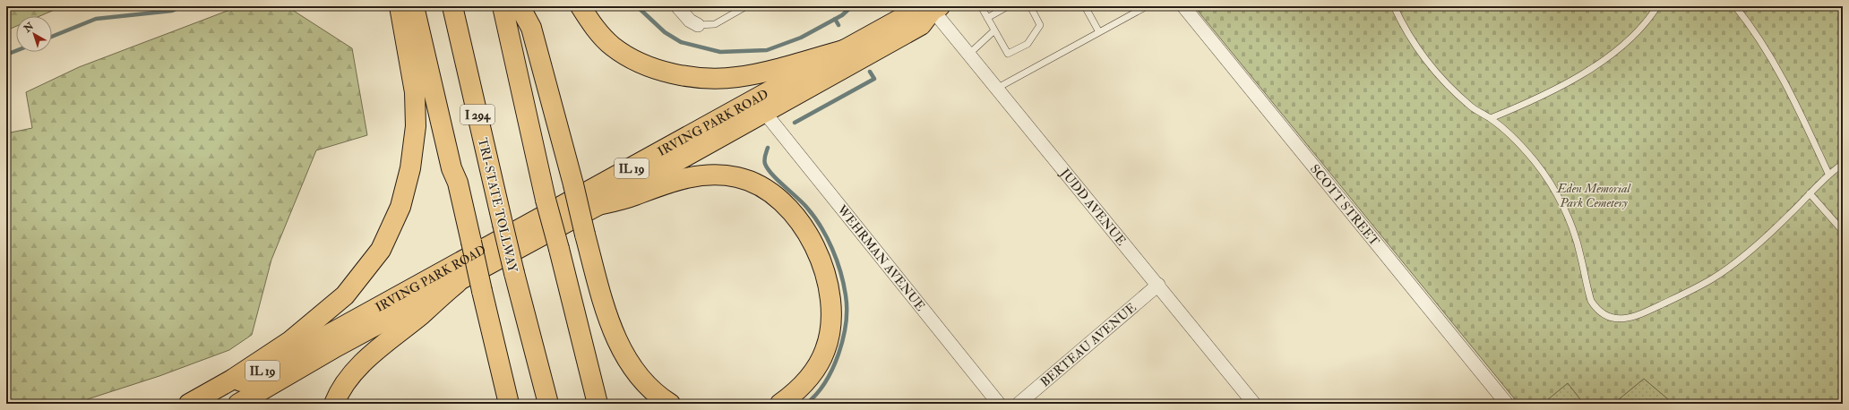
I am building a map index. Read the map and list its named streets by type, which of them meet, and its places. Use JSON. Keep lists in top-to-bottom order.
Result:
{
  "streets": {
    "main road": [
      "I 294",
      "IRVING PARK ROAD",
      "IL 19",
      "TRI-STATE TOLLWAY"
    ],
    "street": [
      "SCOTT STREET",
      "JUDD AVENUE",
      "WEHRMAN AVENUE",
      "BERTEAU AVENUE"
    ]
  },
  "crossings": [
    ["IRVING PARK ROAD", "JUDD AVENUE"],
    ["IRVING PARK ROAD", "WEHRMAN AVENUE"],
    ["JUDD AVENUE", "BERTEAU AVENUE"]
  ],
  "parks": ["Eden Memorial Park Cemetery"],
  "north": "top left"
}
